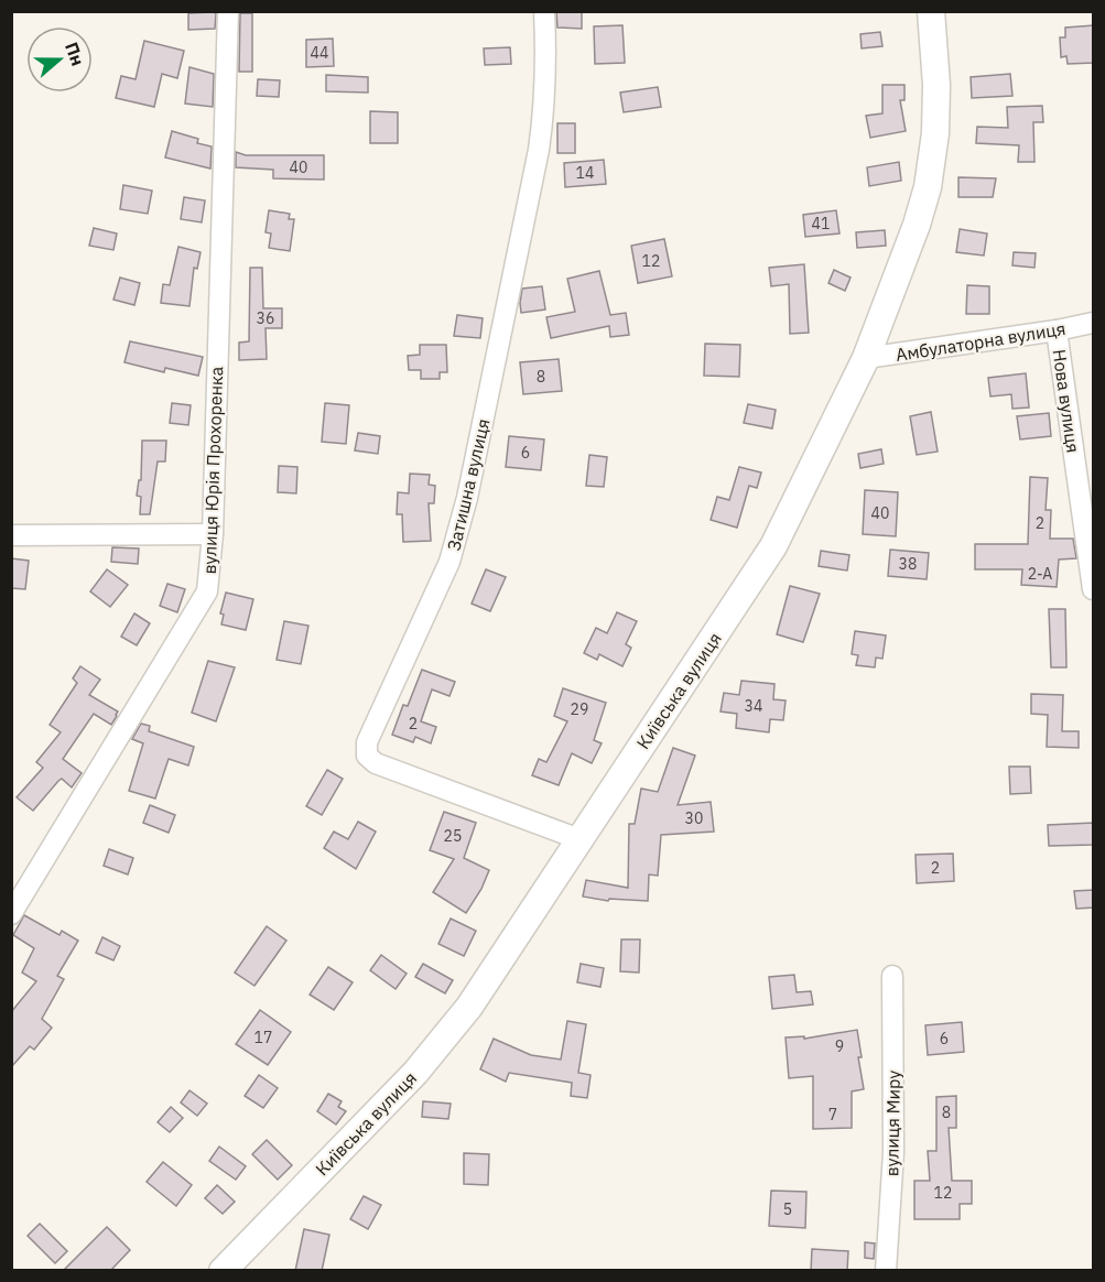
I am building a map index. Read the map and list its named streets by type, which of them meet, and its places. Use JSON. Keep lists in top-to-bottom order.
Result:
{
  "streets": {
    "street": [
      "Амбулаторна вулиця",
      "Нова вулиця",
      "вулиця Юрія Прохоренка",
      "Затишна вулиця",
      "Київська вулиця",
      "вулиця Миру"
    ]
  },
  "crossings": [
    ["Амбулаторна вулиця", "Нова вулиця"],
    ["Амбулаторна вулиця", "Київська вулиця"],
    ["Затишна вулиця", "Київська вулиця"]
  ],
  "house_numbers": [
    "44",
    "40",
    "14",
    "41",
    "12",
    "36",
    "8",
    "6",
    "40",
    "2",
    "38",
    "2-А",
    "34",
    "29",
    "2",
    "30",
    "25",
    "2",
    "17",
    "6",
    "9",
    "8",
    "7",
    "12",
    "5"
  ],
  "north": "right"
}
